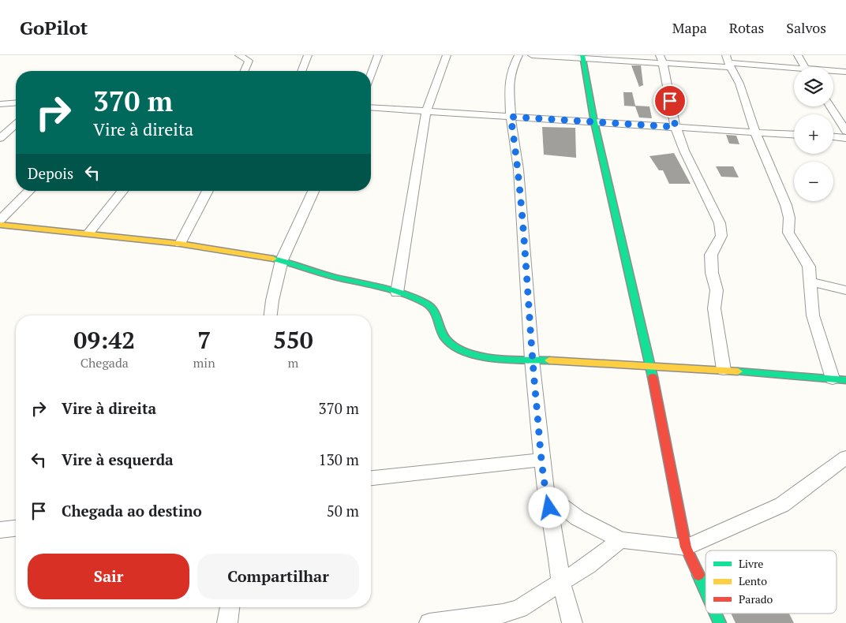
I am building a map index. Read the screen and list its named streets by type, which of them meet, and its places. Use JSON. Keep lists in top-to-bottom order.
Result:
{
  "legend": ["Livre", "Lento", "Parado"],
  "page": {
    "header": "GoPilot",
    "nav": ["Mapa", "Rotas", "Salvos"],
    "map_buttons": ["+", "−"],
    "turn": ["370 m", "Vire à direita"],
    "then": "Depois",
    "eta": [
      "09:42",
      "Chegada",
      "7",
      "min",
      "550",
      "m"
    ],
    "list": [
      {
        "name": "Vire à direita",
        "value": "370 m"
      },
      {
        "name": "Vire à esquerda",
        "value": "130 m"
      },
      {
        "name": "Chegada ao destino",
        "value": "50 m"
      }
    ],
    "buttons": ["Sair", "Compartilhar"]
  }
}
